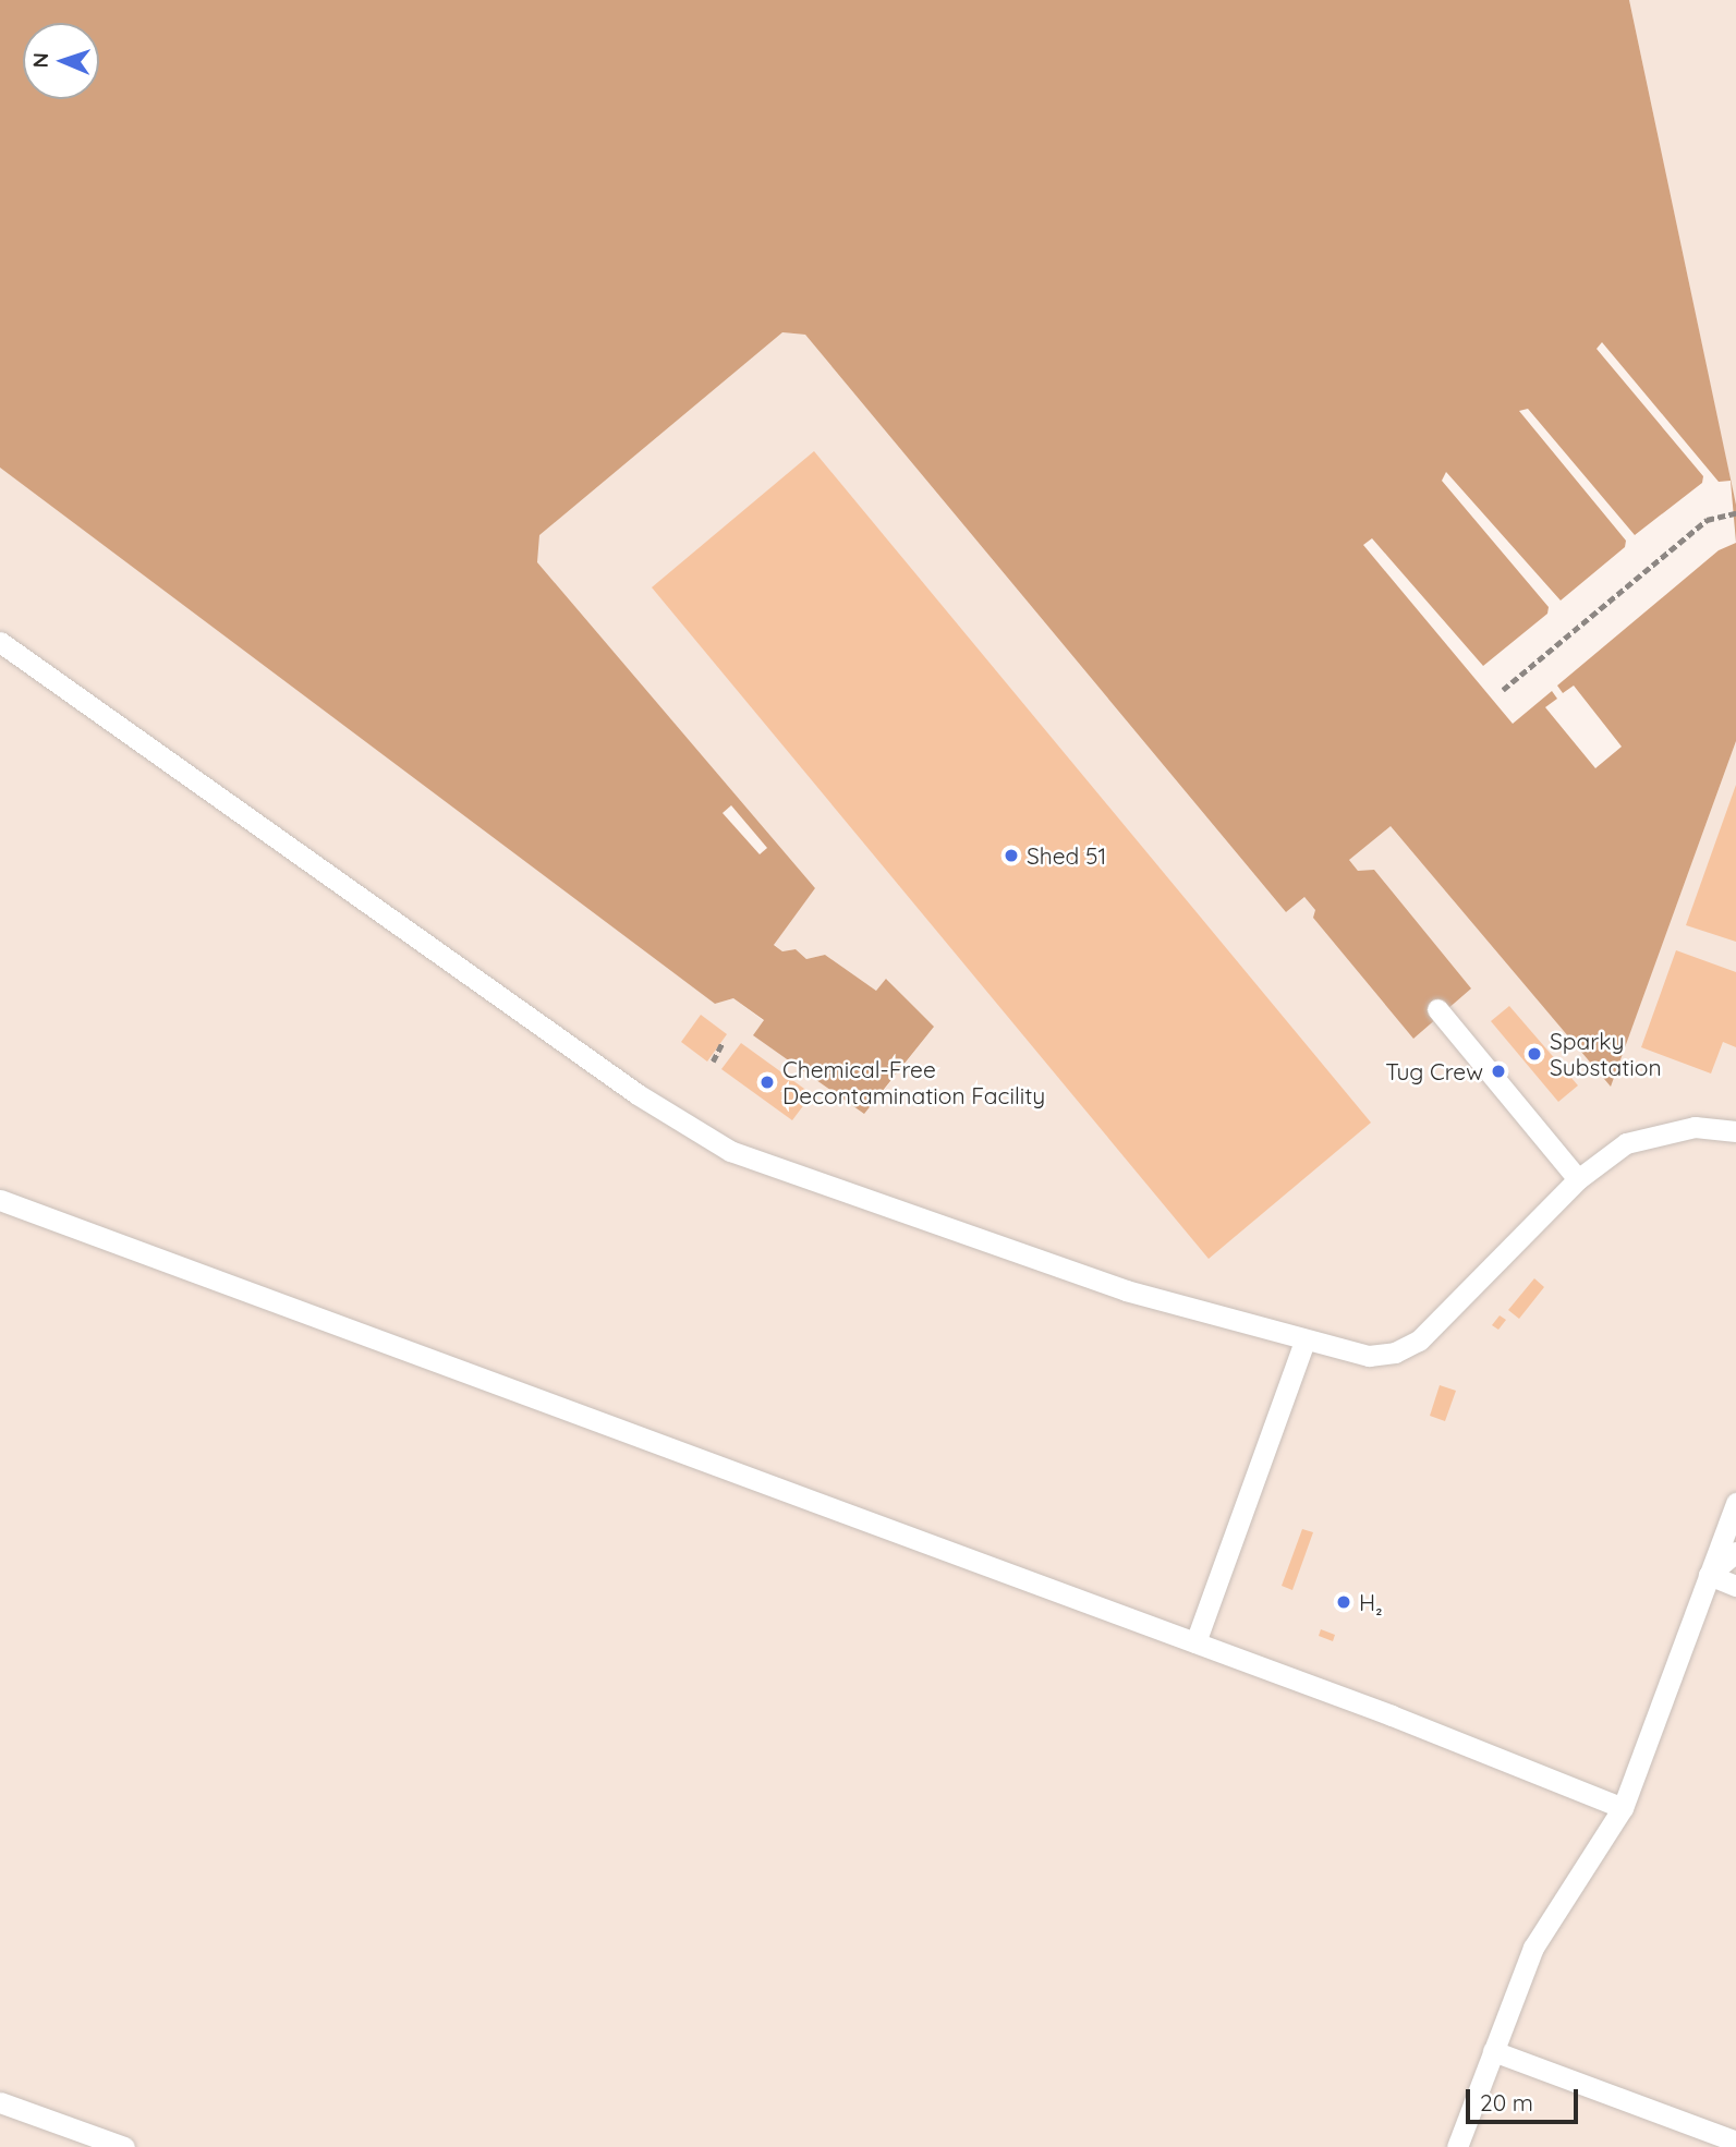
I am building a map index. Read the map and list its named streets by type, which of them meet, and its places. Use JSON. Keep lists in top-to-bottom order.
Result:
{
  "places": [
    "Shed 51",
    "Sparky Substation",
    "Tug Crew",
    "Chemical-Free Decontamination Facility",
    "H₂"
  ],
  "scale_bar": "20 m",
  "north": "left"
}
